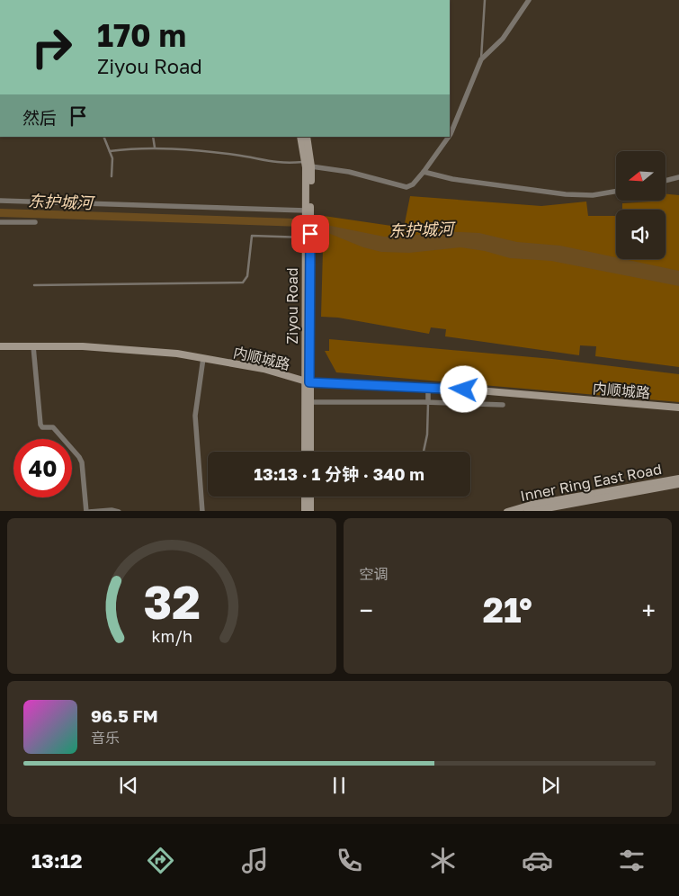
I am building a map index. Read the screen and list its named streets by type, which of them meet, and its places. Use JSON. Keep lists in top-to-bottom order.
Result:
{
  "streets": {
    "street": ["Ziyou Road", "内顺城路", "Inner Ring East Road"]
  },
  "crossings": [
    ["Ziyou Road", "内顺城路"]
  ],
  "water": ["东护城河"],
  "north": "left",
  "page": {
    "turn": ["170 m", "Ziyou Road"],
    "then": "然后",
    "limit": "40",
    "trip": "13:13 · 1 分钟 · 340 m",
    "tile": "空调",
    "heat": ["−", "21°", "+"],
    "song": ["96.5 FM", "音乐"],
    "tabs": "13:12",
    "gauge": ["32", "km/h"]
  }
}
